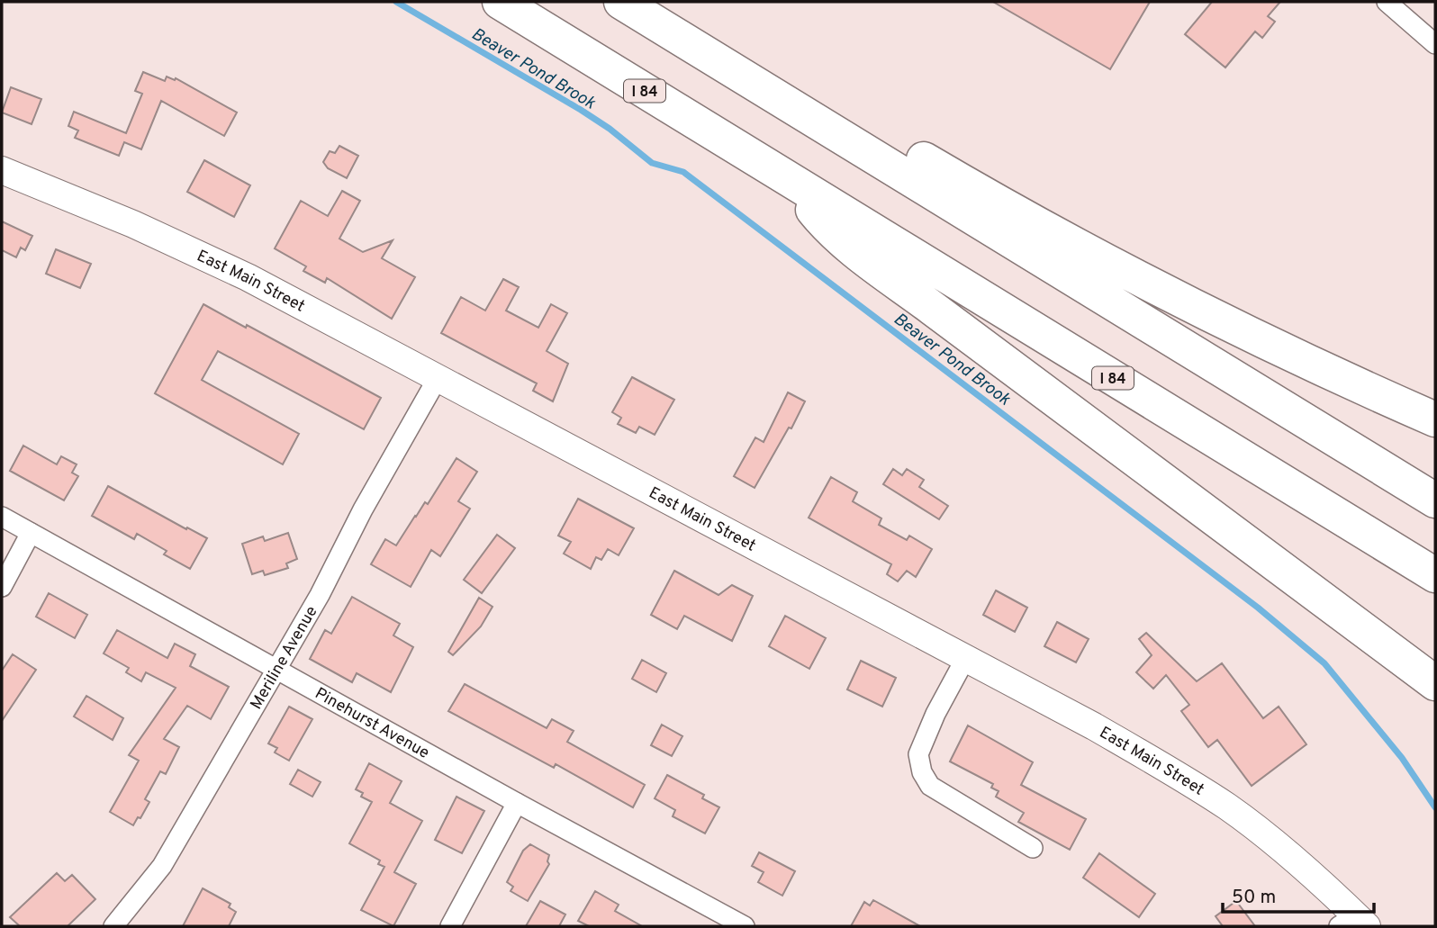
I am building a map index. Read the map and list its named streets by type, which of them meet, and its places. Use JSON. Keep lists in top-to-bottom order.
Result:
{
  "streets": {
    "highway": ["I 84"],
    "main road": ["East Main Street"],
    "street": ["Meriline Avenue", "Pinehurst Avenue"]
  },
  "crossings": [
    ["East Main Street", "Meriline Avenue"],
    ["Meriline Avenue", "Pinehurst Avenue"]
  ],
  "water": ["Beaver Pond Brook"],
  "scale_bar": "50 m"
}
